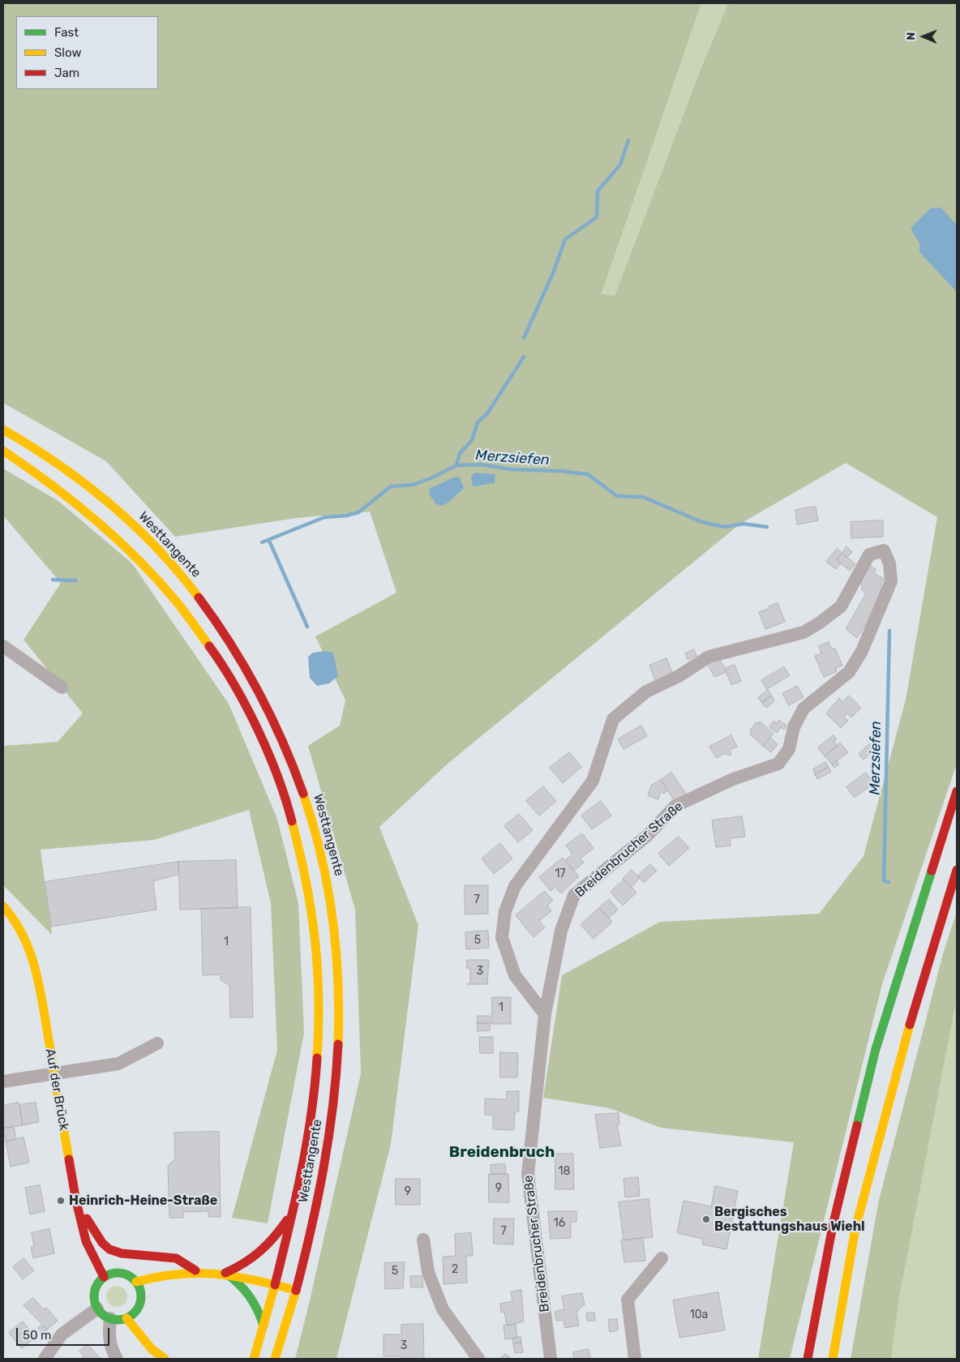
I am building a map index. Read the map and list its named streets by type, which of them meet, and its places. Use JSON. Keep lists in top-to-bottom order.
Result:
{
  "streets": {
    "main road": ["Westtangente", "Auf der Brück"],
    "street": ["Breidenbrucher Straße"]
  },
  "districts": ["Breidenbruch"],
  "water": ["Merzsiefen"],
  "places": ["Heinrich-Heine-Straße", "Bergisches Bestattungshaus Wiehl"],
  "house_numbers": [
    "17",
    "7",
    "5",
    "1",
    "3",
    "1",
    "18",
    "9",
    "9",
    "16",
    "7",
    "2",
    "5",
    "10a",
    "3"
  ],
  "legend": ["Fast", "Slow", "Jam"],
  "scale_bar": "50 m",
  "north": "left"
}
